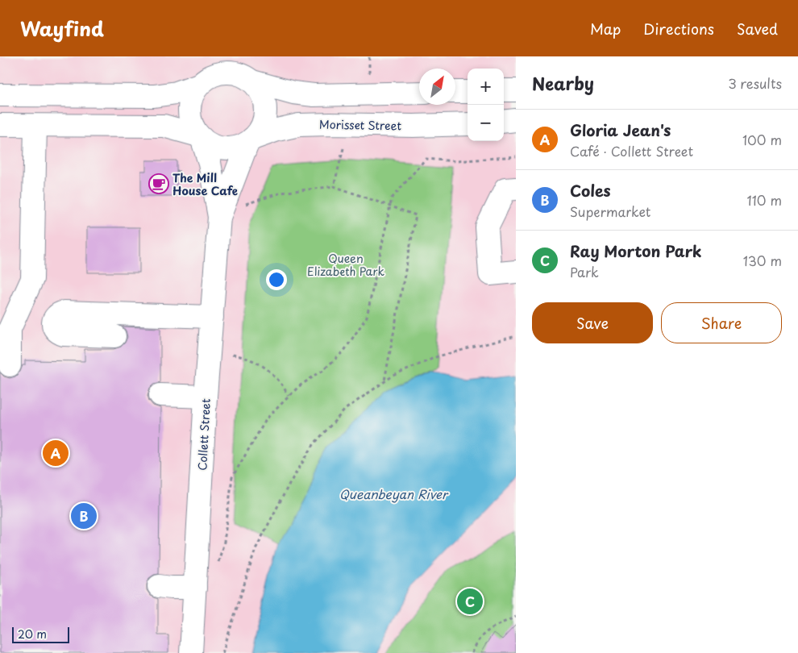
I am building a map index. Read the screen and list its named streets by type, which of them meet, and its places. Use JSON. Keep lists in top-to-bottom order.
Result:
{
  "streets": {
    "street": ["Morisset Street", "Collett Street"]
  },
  "crossings": [
    ["Morisset Street", "Collett Street"]
  ],
  "water": ["Queanbeyan River"],
  "parks": ["Queen Elizabeth Park"],
  "places": {
    "cafe": ["The Mill House Cafe"]
  },
  "scale_bar": "20 m",
  "north": "top right",
  "page": {
    "header": "Wayfind",
    "nav": ["Map", "Directions", "Saved"],
    "heading": ["Nearby", "3 results"],
    "map_buttons": ["+", "−"],
    "list": [
      {
        "mark": "A",
        "name": "Gloria Jean's",
        "note": "Café · Collett Street",
        "value": "100 m"
      },
      {
        "mark": "B",
        "name": "Coles",
        "note": "Supermarket",
        "value": "110 m"
      },
      {
        "mark": "C",
        "name": "Ray Morton Park",
        "note": "Park",
        "value": "130 m"
      }
    ],
    "buttons": ["Save", "Share"],
    "pins": ["A", "B", "C"],
    "scale": "20 m"
  }
}
